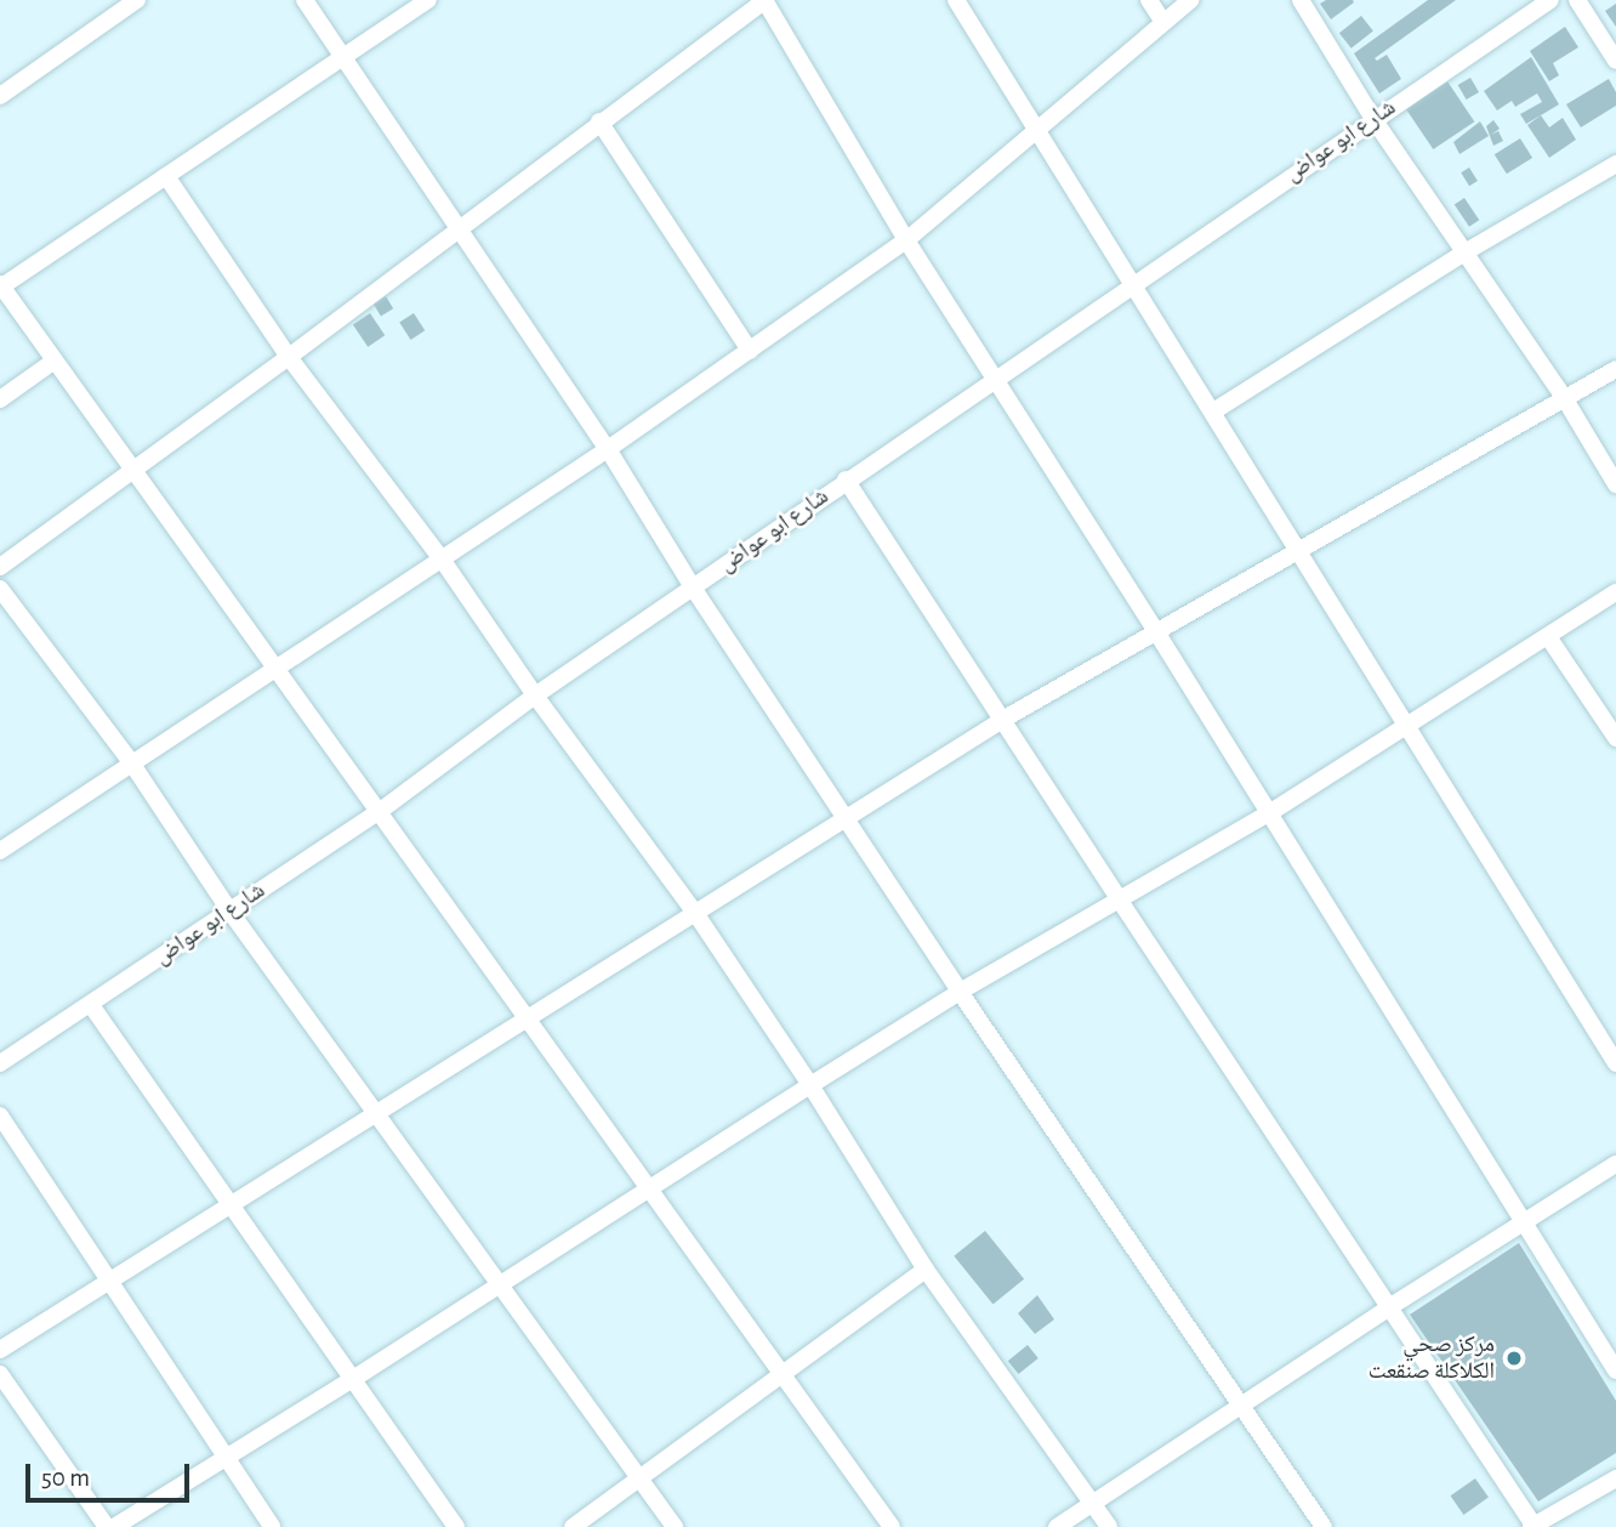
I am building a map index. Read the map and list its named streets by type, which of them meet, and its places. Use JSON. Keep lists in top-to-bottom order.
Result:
{
  "streets": {
    "street": ["شارع ابو عواض"]
  },
  "places": ["مركز صحي الكلاكلة صنقعت"],
  "scale_bar": "50 m"
}
